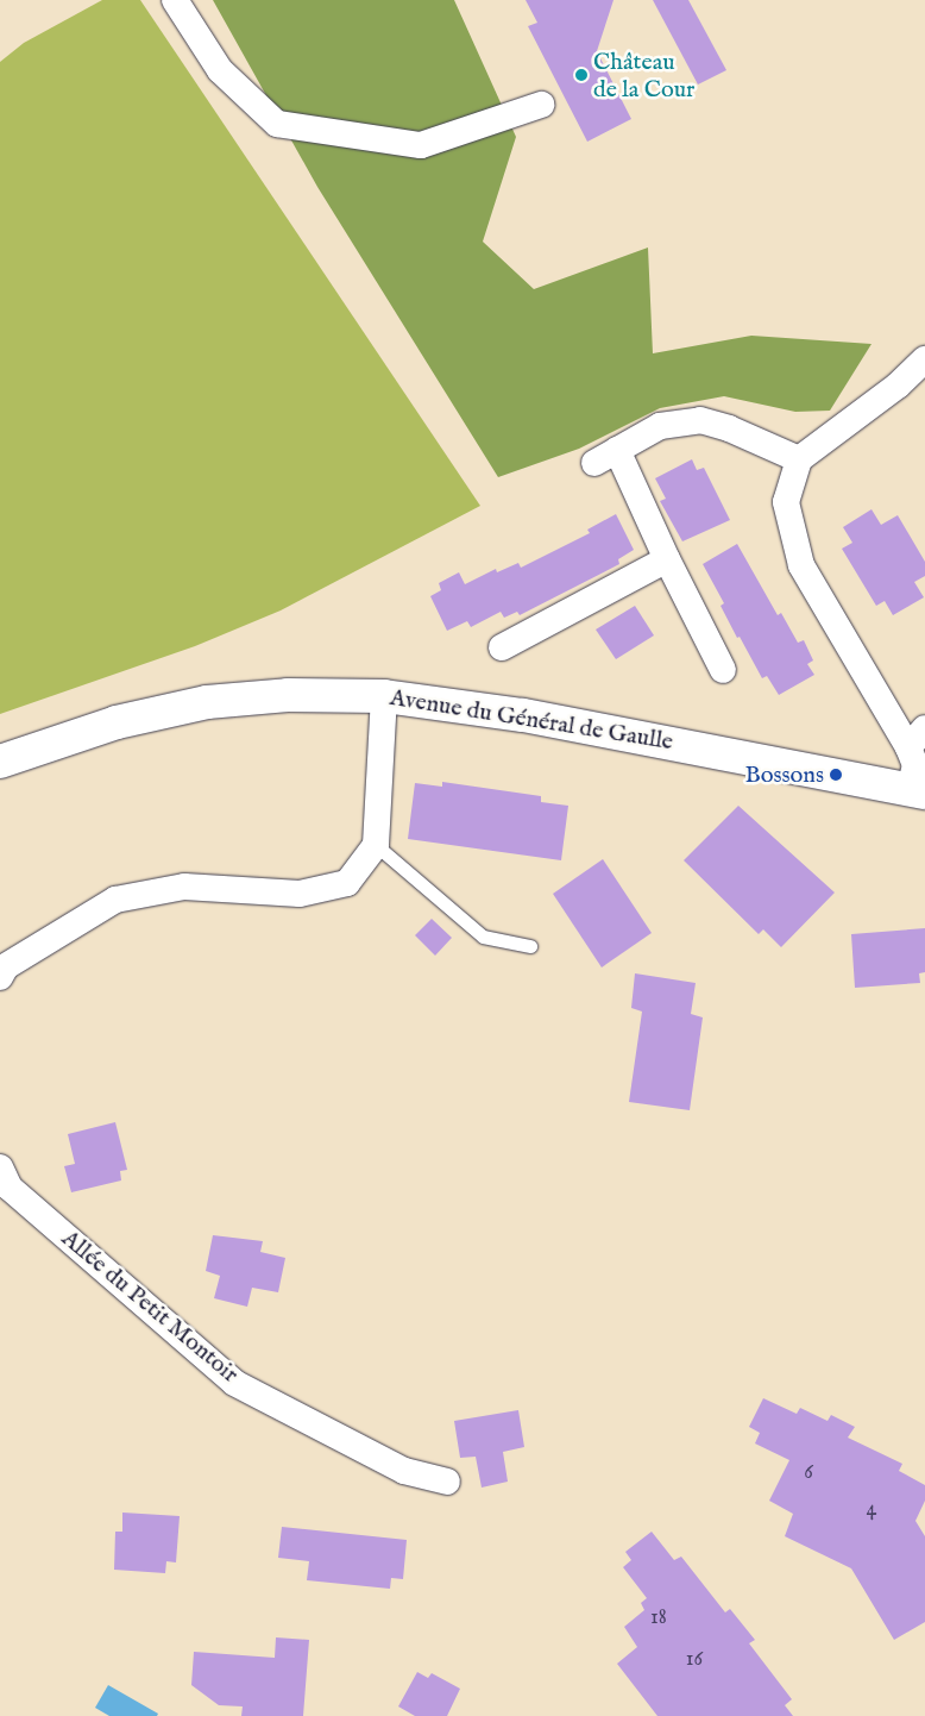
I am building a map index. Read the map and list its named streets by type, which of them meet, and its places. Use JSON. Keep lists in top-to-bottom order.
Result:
{
  "streets": {
    "street": ["Avenue du Général de Gaulle", "Allée du Petit Montoir"]
  },
  "places": ["Château de la Cour", "Bossons"],
  "house_numbers": [
    "6",
    "4",
    "18",
    "16"
  ]
}
